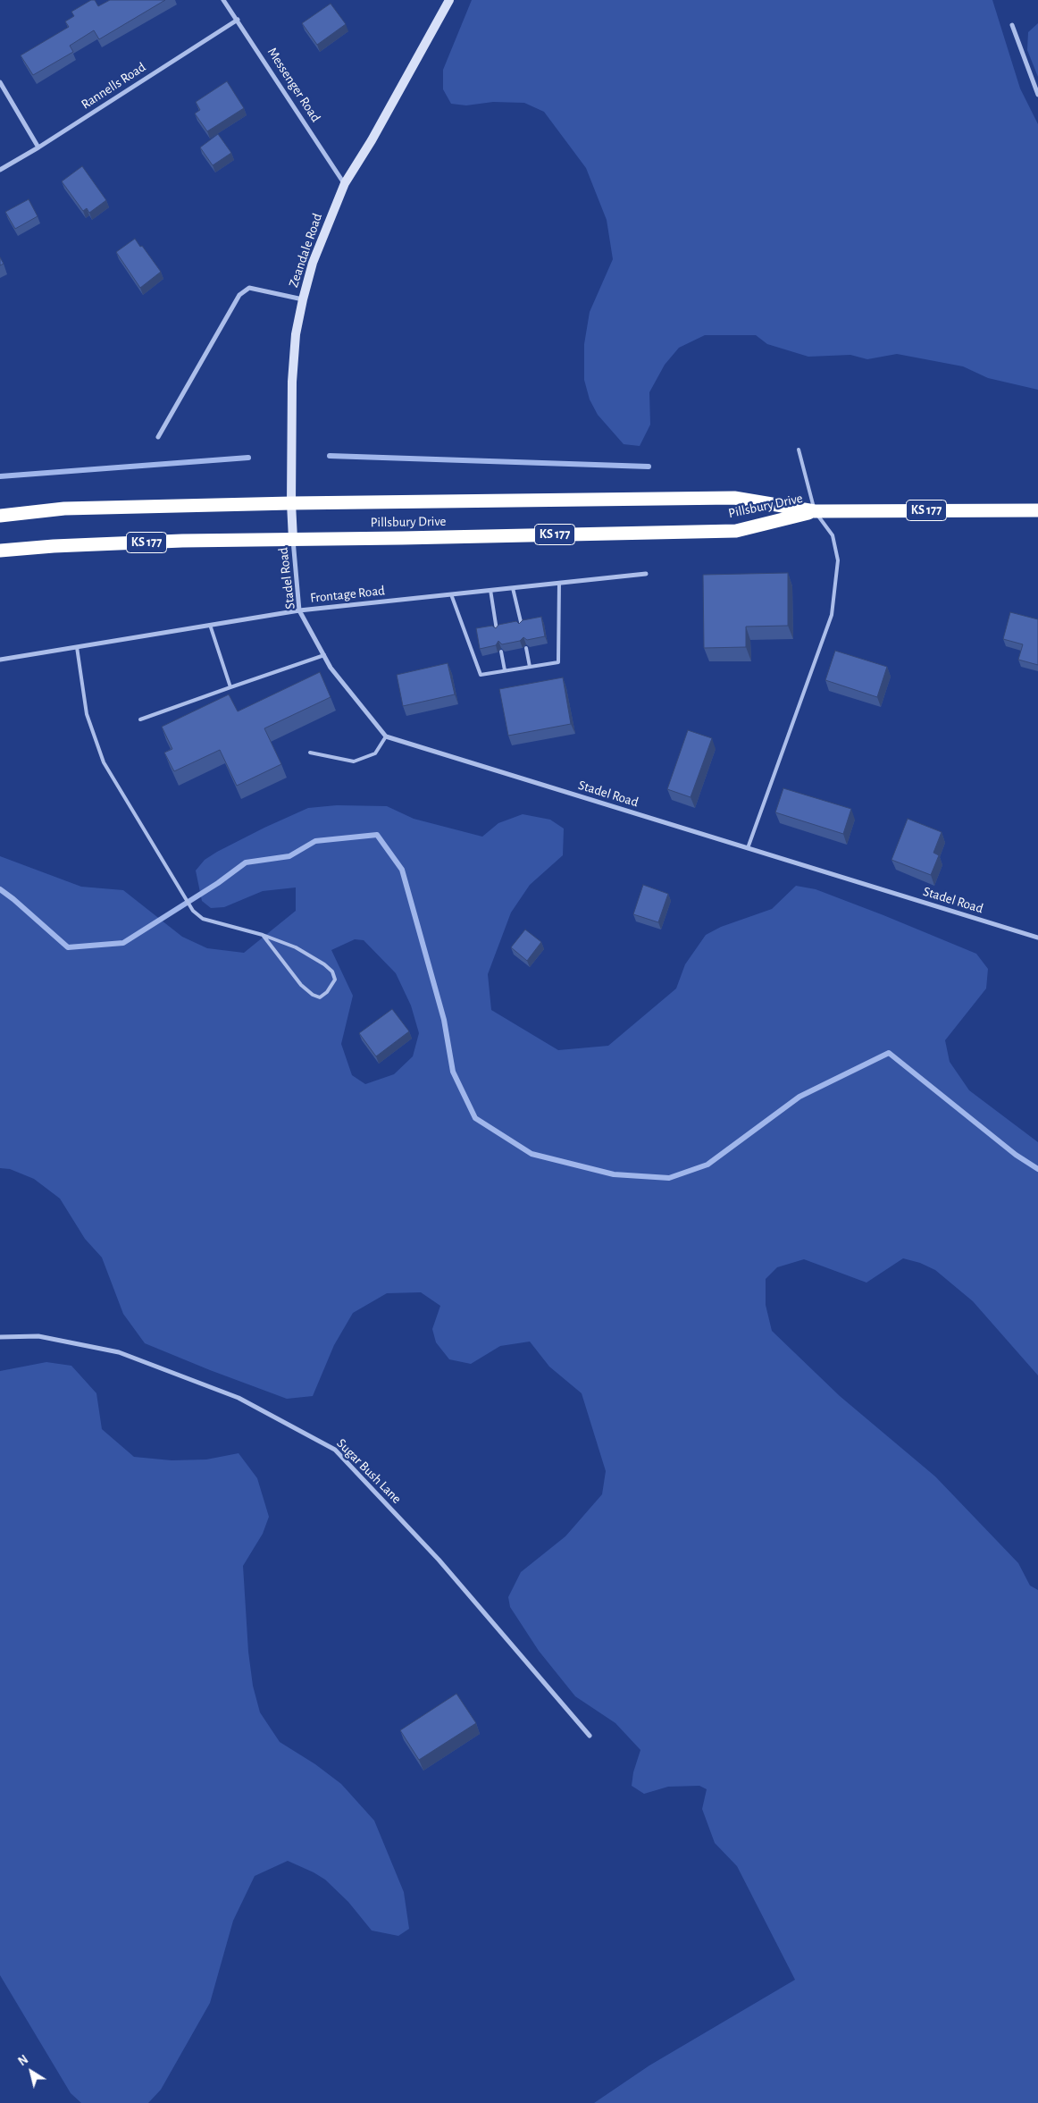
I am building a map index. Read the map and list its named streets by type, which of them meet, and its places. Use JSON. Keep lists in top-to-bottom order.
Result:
{
  "streets": {
    "highway": ["Pillsbury Drive", "KS 177"],
    "main road": ["Zeandale Road"],
    "street": [
      "Messenger Road",
      "Rannells Road",
      "Stadel Road",
      "Frontage Road",
      "Sugar Bush Lane"
    ]
  },
  "crossings": [
    ["Messenger Road", "Rannells Road"],
    ["Messenger Road", "Zeandale Road"],
    ["Zeandale Road", "Pillsbury Drive"],
    ["Zeandale Road", "Stadel Road"],
    ["Pillsbury Drive", "Stadel Road"],
    ["Stadel Road", "Frontage Road"]
  ],
  "north": "top left"
}
